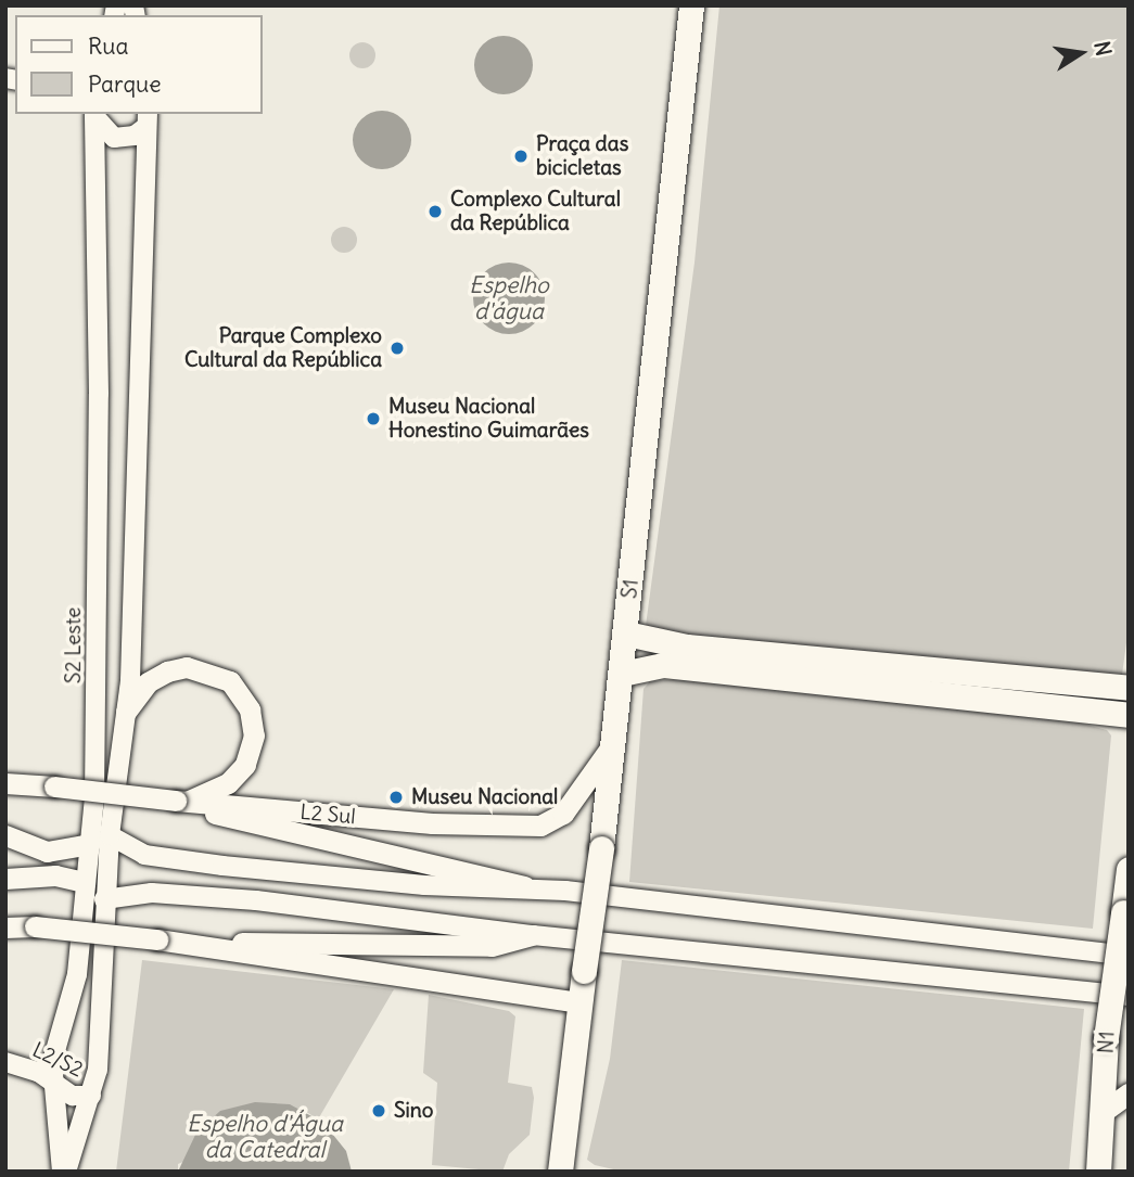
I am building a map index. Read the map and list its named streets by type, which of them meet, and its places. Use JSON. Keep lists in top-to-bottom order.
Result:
{
  "streets": {
    "highway": ["S1", "N1"],
    "main road": ["S2 Leste", "L2 Sul", "L2/S2"]
  },
  "crossings": [
    ["S1", "L2 Sul"],
    ["S2 Leste", "L2/S2"]
  ],
  "water": ["Espelho d'água", "Espelho d'Água da Catedral"],
  "places": [
    "Praça das bicicletas",
    "Complexo Cultural da República",
    "Parque Complexo Cultural da República",
    "Museu Nacional Honestino Guimarães",
    "Museu Nacional",
    "Sino"
  ],
  "legend": ["Rua", "Parque"],
  "north": "right"
}
